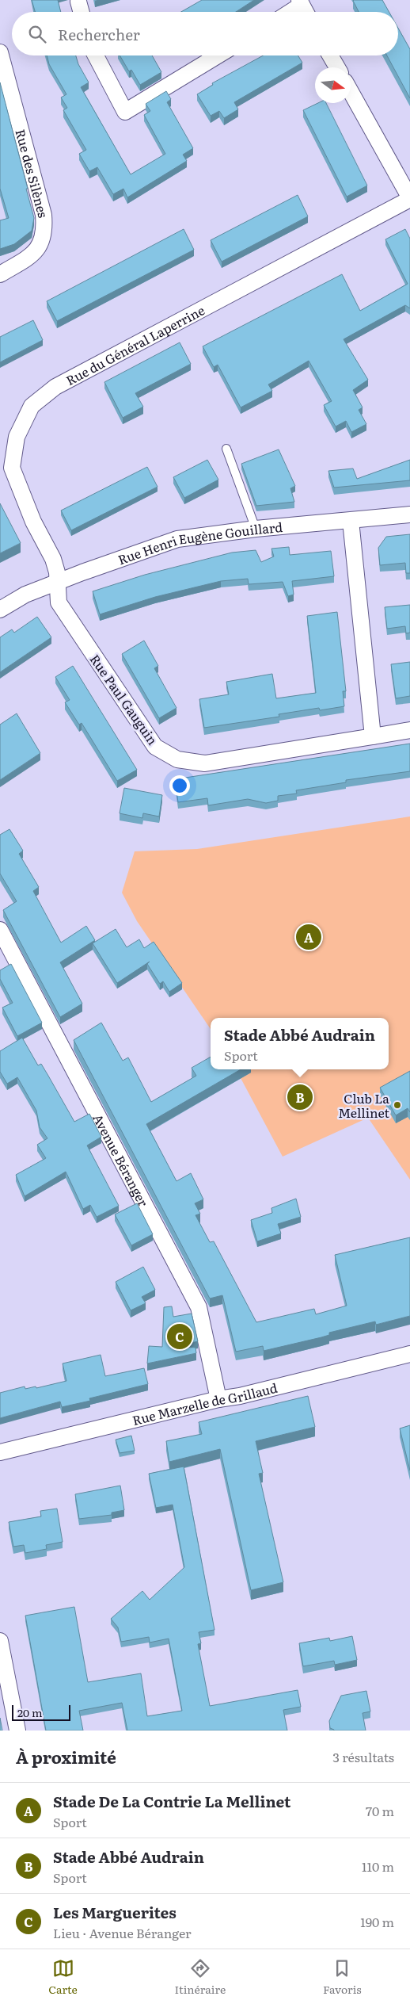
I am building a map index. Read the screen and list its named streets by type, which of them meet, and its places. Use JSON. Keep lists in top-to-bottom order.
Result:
{
  "streets": {
    "street": [
      "Rue des Silènes",
      "Rue du Général Laperrine",
      "Rue Henri Eugène Gouillard",
      "Rue Paul Gauguin",
      "Avenue Béranger",
      "Rue Marzelle de Grillaud"
    ]
  },
  "crossings": [
    ["Rue du Général Laperrine", "Rue Henri Eugène Gouillard"],
    ["Rue du Général Laperrine", "Rue Paul Gauguin"],
    ["Rue Henri Eugène Gouillard", "Rue Paul Gauguin"],
    ["Avenue Béranger", "Rue Marzelle de Grillaud"]
  ],
  "places": ["Club La Mellinet"],
  "scale_bar": "20 m",
  "north": "right",
  "page": {
    "search": "Rechercher",
    "pins": ["A", "B", "C"],
    "popup": ["Stade Abbé Audrain", "Sport"],
    "scale": "20 m",
    "heading": ["À proximité", "3 résultats"],
    "list": [
      {
        "mark": "A",
        "name": "Stade De La Contrie La Mellinet",
        "note": "Sport",
        "value": "70 m"
      },
      {
        "mark": "B",
        "name": "Stade Abbé Audrain",
        "note": "Sport",
        "value": "110 m"
      },
      {
        "mark": "C",
        "name": "Les Marguerites",
        "note": "Lieu · Avenue Béranger",
        "value": "190 m"
      }
    ],
    "nav": ["Carte", "Itinéraire", "Favoris"]
  }
}
